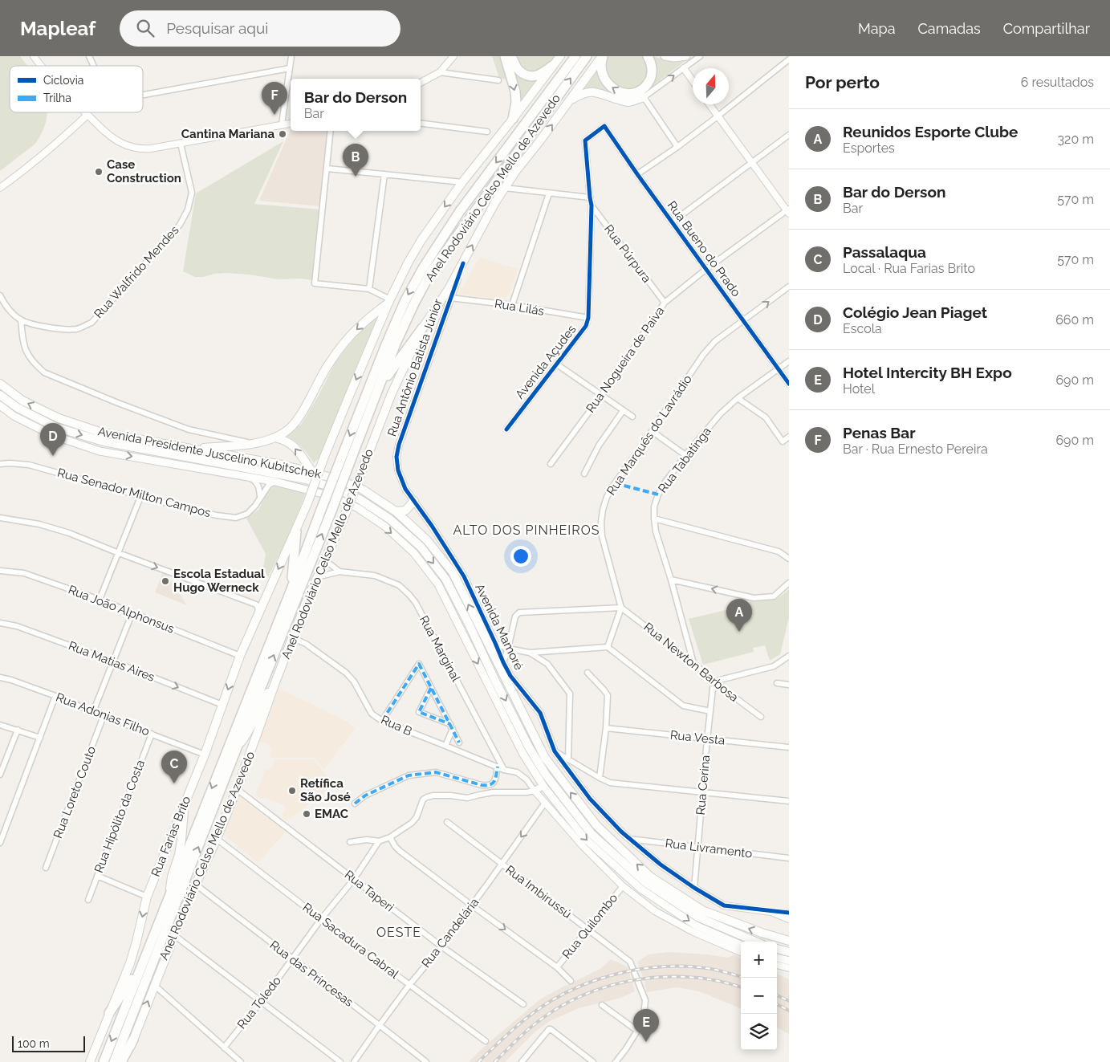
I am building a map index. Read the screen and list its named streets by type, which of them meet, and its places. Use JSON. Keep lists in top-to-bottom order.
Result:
{
  "streets": {
    "highway": ["Anel Rodoviário Celso Mello de Azevedo"],
    "main road": ["Avenida Presidente Juscelino Kubitschek", "Rua Farias Brito"],
    "street": [
      "Rua Bueno do Prado",
      "Rua Púrpura",
      "Rua Walfrido Mendes",
      "Rua Lilás",
      "Rua Nogueira de Paiva",
      "Avenida Açudes",
      "Rua Antônio Batista Júnior",
      "Rua Marquês do Lavrádio",
      "Rua Tabatinga",
      "Rua Senador Milton Campos",
      "Rua João Alphonsus",
      "Avenida Mamoré",
      "Rua Marginal",
      "Rua Matias Aires",
      "Rua Newton Barbosa",
      "Rua Adonias Filho",
      "Rua B",
      "Rua Vesta",
      "Rua Cerina",
      "Rua Loreto Couto",
      "Rua Hipólito da Costa",
      "Rua Livramento",
      "Rua Taperi",
      "Rua Imbirussú",
      "Rua Quilombo",
      "Rua Candelária",
      "Rua Sacadura Cabral",
      "Rua das Princesas",
      "Rua Toledo"
    ]
  },
  "crossings": [
    ["Anel Rodoviário Celso Mello de Azevedo", "Rua Antônio Batista Júnior"],
    ["Anel Rodoviário Celso Mello de Azevedo", "Rua Marginal"],
    ["Anel Rodoviário Celso Mello de Azevedo", "Rua B"],
    ["Anel Rodoviário Celso Mello de Azevedo", "Rua Farias Brito"],
    ["Anel Rodoviário Celso Mello de Azevedo", "Rua Taperi"],
    ["Anel Rodoviário Celso Mello de Azevedo", "Rua Sacadura Cabral"],
    ["Anel Rodoviário Celso Mello de Azevedo", "Rua das Princesas"],
    ["Rua Bueno do Prado", "Rua Nogueira de Paiva"],
    ["Rua Bueno do Prado", "Rua Marquês do Lavrádio"],
    ["Rua Bueno do Prado", "Rua Tabatinga"],
    ["Rua Púrpura", "Rua Nogueira de Paiva"],
    ["Rua Púrpura", "Avenida Açudes"],
    ["Rua Lilás", "Avenida Açudes"],
    ["Rua Lilás", "Rua Antônio Batista Júnior"],
    ["Rua Antônio Batista Júnior", "Avenida Mamoré"],
    ["Rua Marquês do Lavrádio", "Rua Newton Barbosa"],
    ["Avenida Presidente Juscelino Kubitschek", "Rua Senador Milton Campos"],
    ["Rua Tabatinga", "Rua Newton Barbosa"],
    ["Rua João Alphonsus", "Rua Farias Brito"],
    ["Avenida Mamoré", "Rua Cerina"],
    ["Avenida Mamoré", "Rua Livramento"],
    ["Rua Marginal", "Rua B"],
    ["Rua Matias Aires", "Rua Farias Brito"],
    ["Rua Newton Barbosa", "Rua Cerina"],
    ["Rua Adonias Filho", "Rua Loreto Couto"],
    ["Rua Adonias Filho", "Rua Hipólito da Costa"],
    ["Rua Adonias Filho", "Rua Farias Brito"],
    ["Rua Vesta", "Rua Cerina"],
    ["Rua Cerina", "Rua Livramento"],
    ["Rua Taperi", "Rua Candelária"],
    ["Rua Taperi", "Rua Toledo"],
    ["Rua Imbirussú", "Rua Quilombo"],
    ["Rua Imbirussú", "Rua Candelária"],
    ["Rua Candelária", "Rua Sacadura Cabral"],
    ["Rua Candelária", "Rua das Princesas"],
    ["Rua Sacadura Cabral", "Rua Toledo"],
    ["Rua das Princesas", "Rua Toledo"]
  ],
  "one_way": ["Rua Matias Aires", "Rua Farias Brito"],
  "districts": ["ALTO DOS PINHEIROS", "OESTE"],
  "places": [
    "Cantina Mariana",
    "Case Construction",
    "Escola Estadual Hugo Werneck",
    "Retífica São José",
    "EMAC"
  ],
  "legend": ["Ciclovia", "Trilha"],
  "scale_bar": "100 m",
  "north": "top",
  "page": {
    "header": "Mapleaf",
    "search": "Pesquisar aqui",
    "nav": ["Mapa", "Camadas", "Compartilhar"],
    "heading": ["Por perto", "6 resultados"],
    "popup": ["Bar do Derson", "Bar"],
    "pins": [
      "F",
      "B",
      "D",
      "A",
      "C",
      "E"
    ],
    "list": [
      {
        "mark": "A",
        "name": "Reunidos Esporte Clube",
        "note": "Esportes",
        "value": "320 m"
      },
      {
        "mark": "B",
        "name": "Bar do Derson",
        "note": "Bar",
        "value": "570 m"
      },
      {
        "mark": "C",
        "name": "Passalaqua",
        "note": "Local · Rua Farias Brito",
        "value": "570 m"
      },
      {
        "mark": "D",
        "name": "Colégio Jean Piaget",
        "note": "Escola",
        "value": "660 m"
      },
      {
        "mark": "E",
        "name": "Hotel Intercity BH Expo",
        "note": "Hotel",
        "value": "690 m"
      },
      {
        "mark": "F",
        "name": "Penas Bar",
        "note": "Bar · Rua Ernesto Pereira",
        "value": "690 m"
      }
    ],
    "map_buttons": ["+", "−"],
    "scale": "100 m"
  }
}
